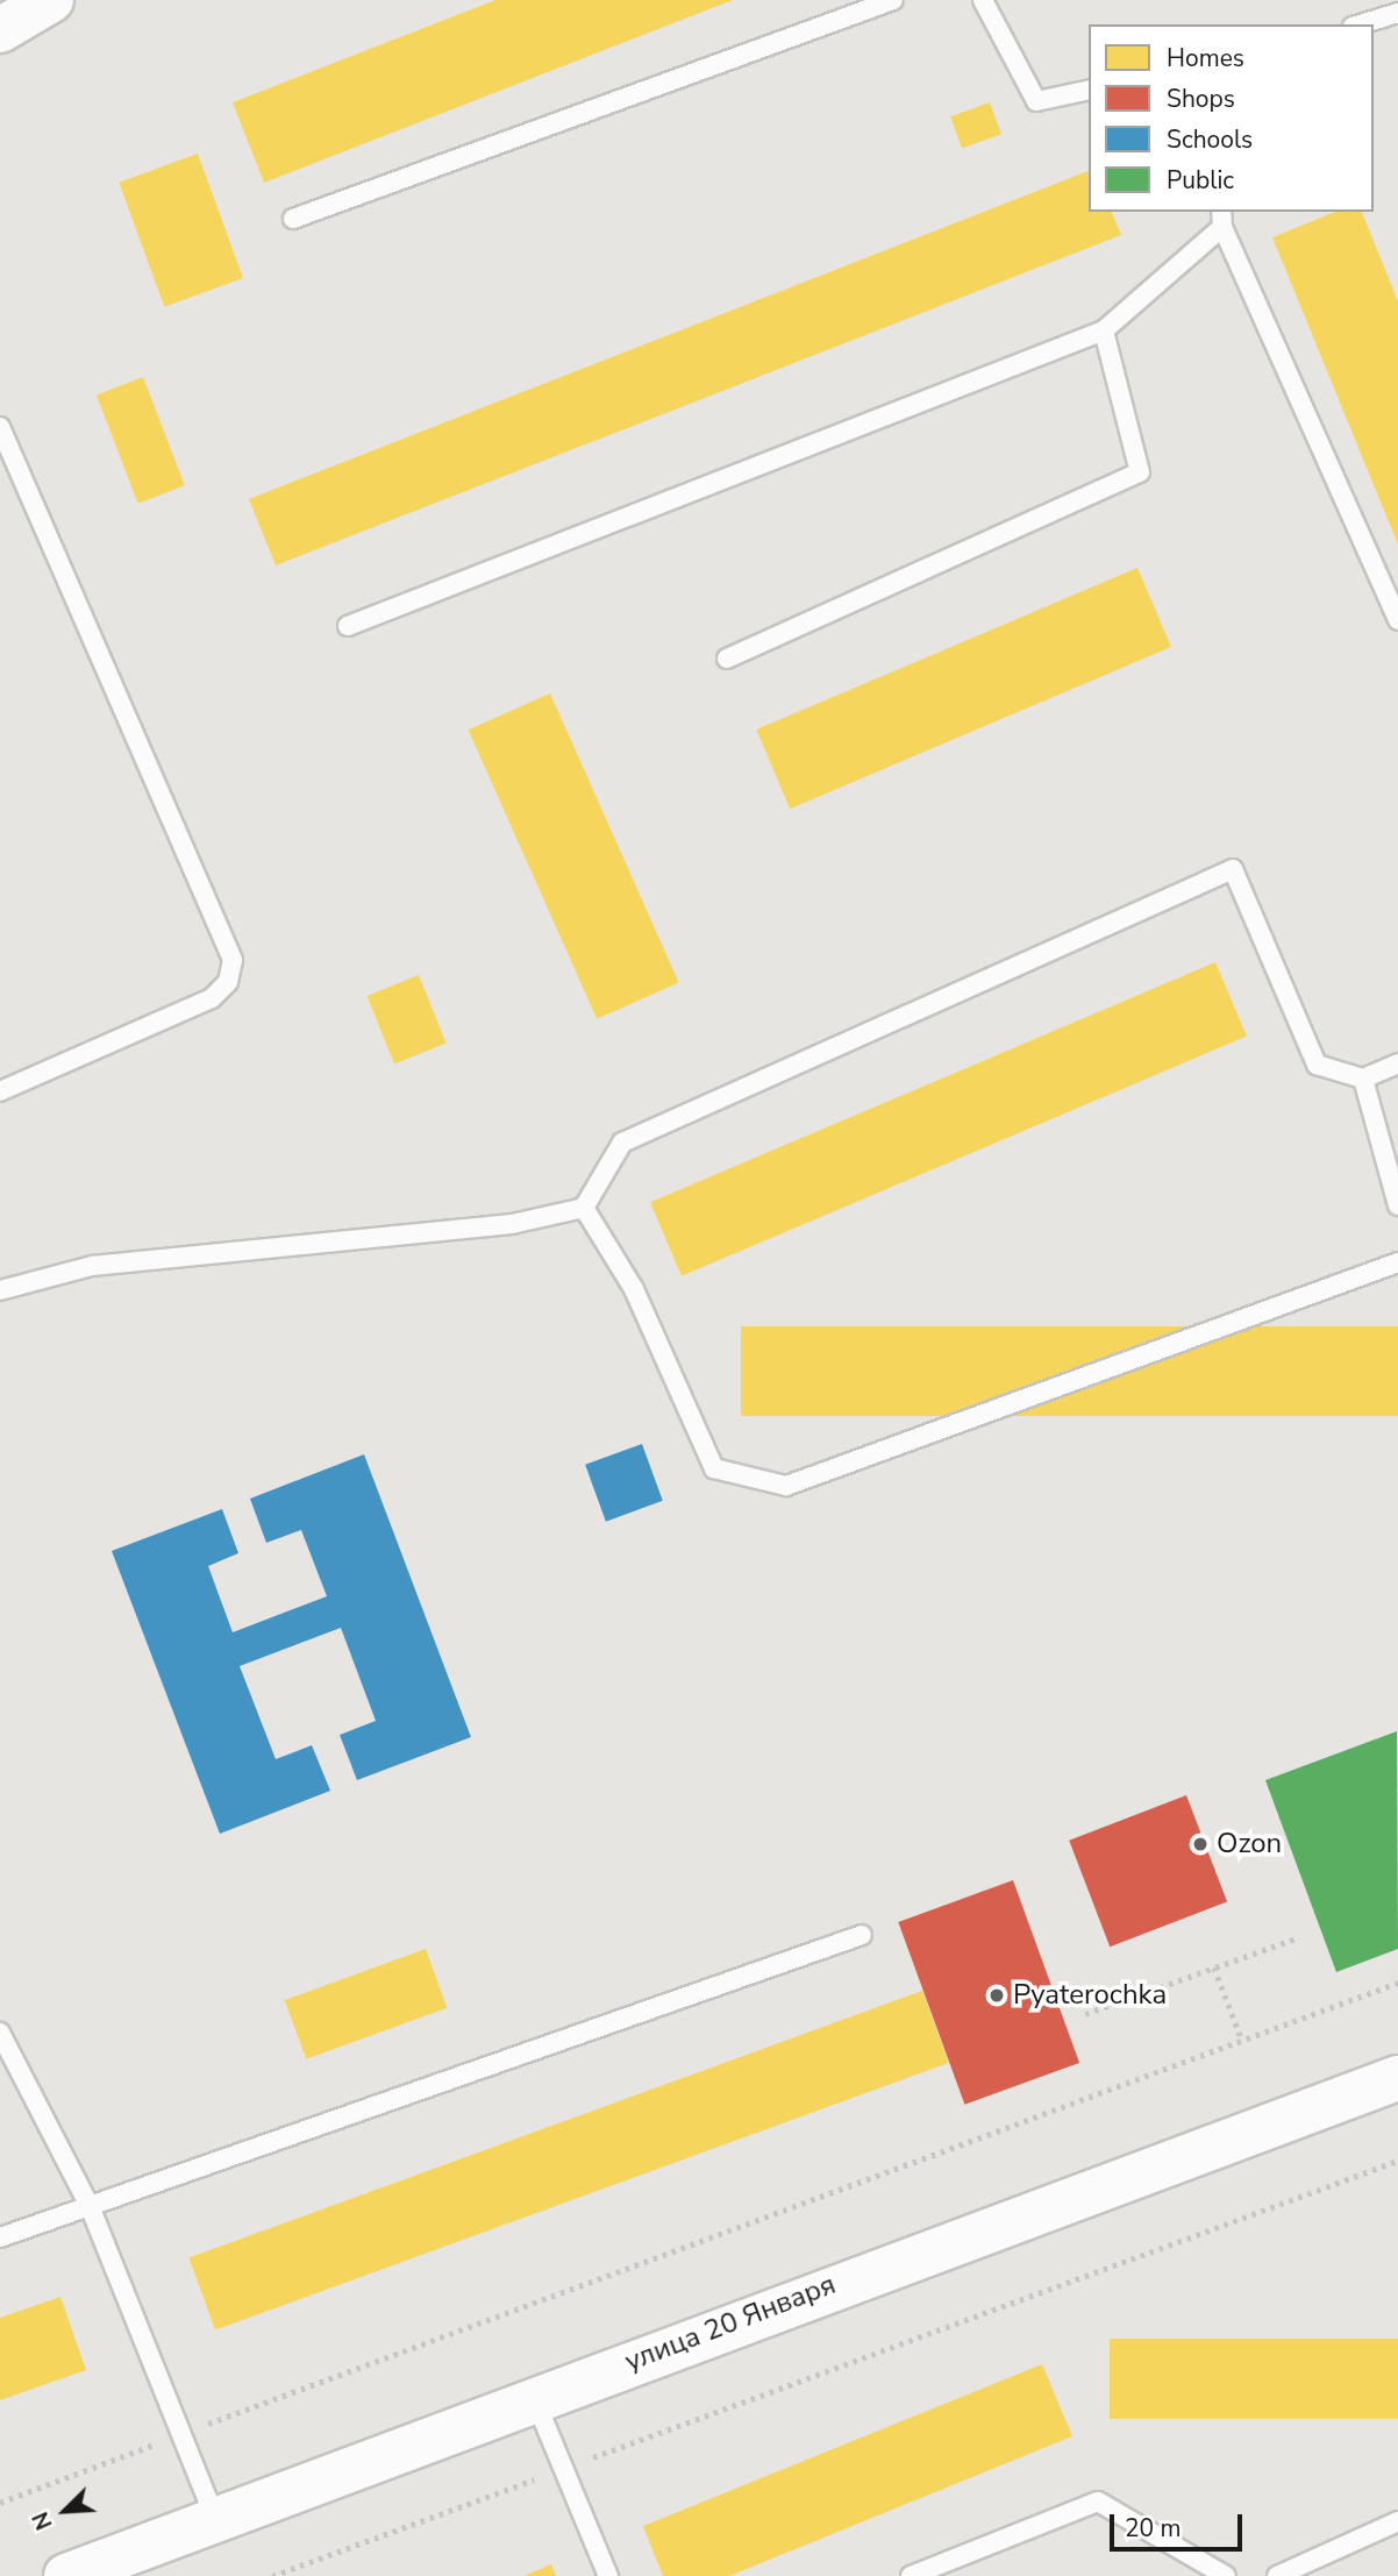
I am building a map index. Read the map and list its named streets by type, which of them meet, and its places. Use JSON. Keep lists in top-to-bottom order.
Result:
{
  "streets": {
    "main road": ["улица 20 Января"]
  },
  "places": ["Ozon", "Pyaterochka"],
  "legend": [
    "Homes",
    "Shops",
    "Schools",
    "Public"
  ],
  "scale_bar": "20 m",
  "north": "bottom left"
}
